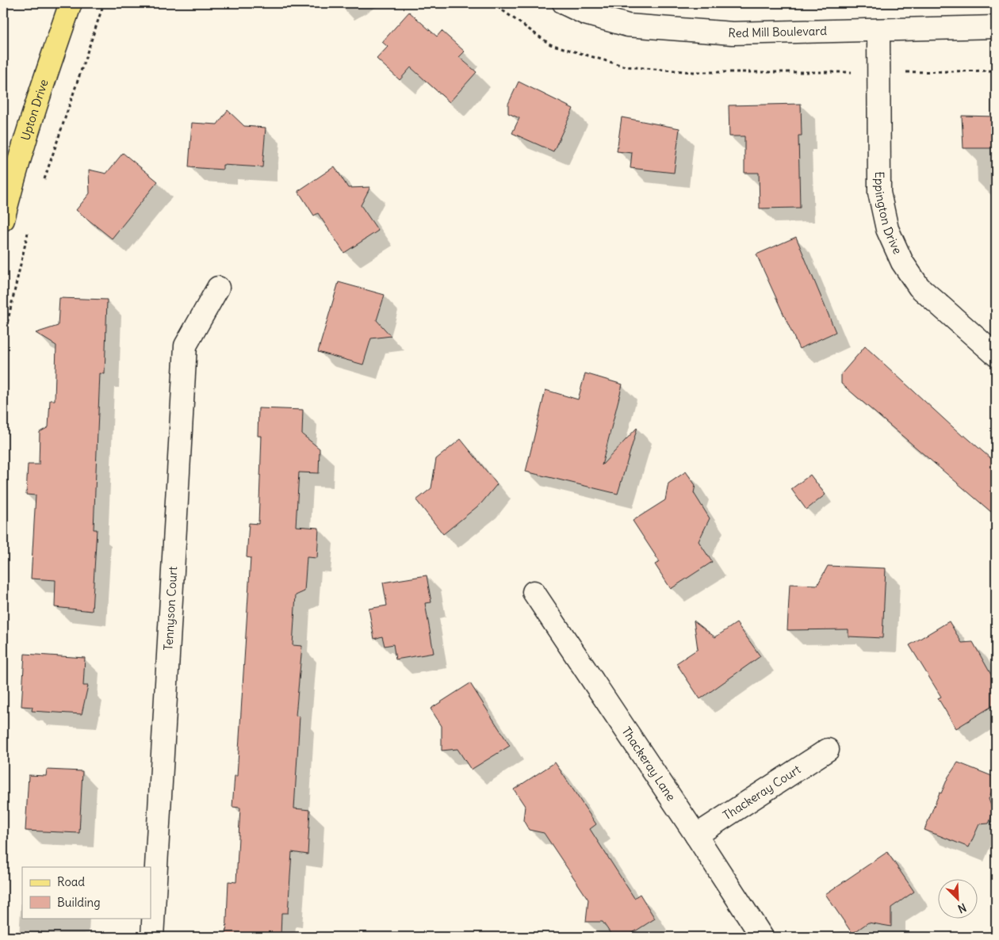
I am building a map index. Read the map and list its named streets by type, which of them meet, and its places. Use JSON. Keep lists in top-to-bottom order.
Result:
{
  "streets": {
    "main road": ["Upton Drive"],
    "street": [
      "Red Mill Boulevard",
      "Eppington Drive",
      "Tennyson Court",
      "Thackeray Lane",
      "Thackeray Court"
    ]
  },
  "crossings": [
    ["Red Mill Boulevard", "Eppington Drive"],
    ["Thackeray Lane", "Thackeray Court"]
  ],
  "legend": ["Road", "Building"],
  "north": "bottom right"
}
